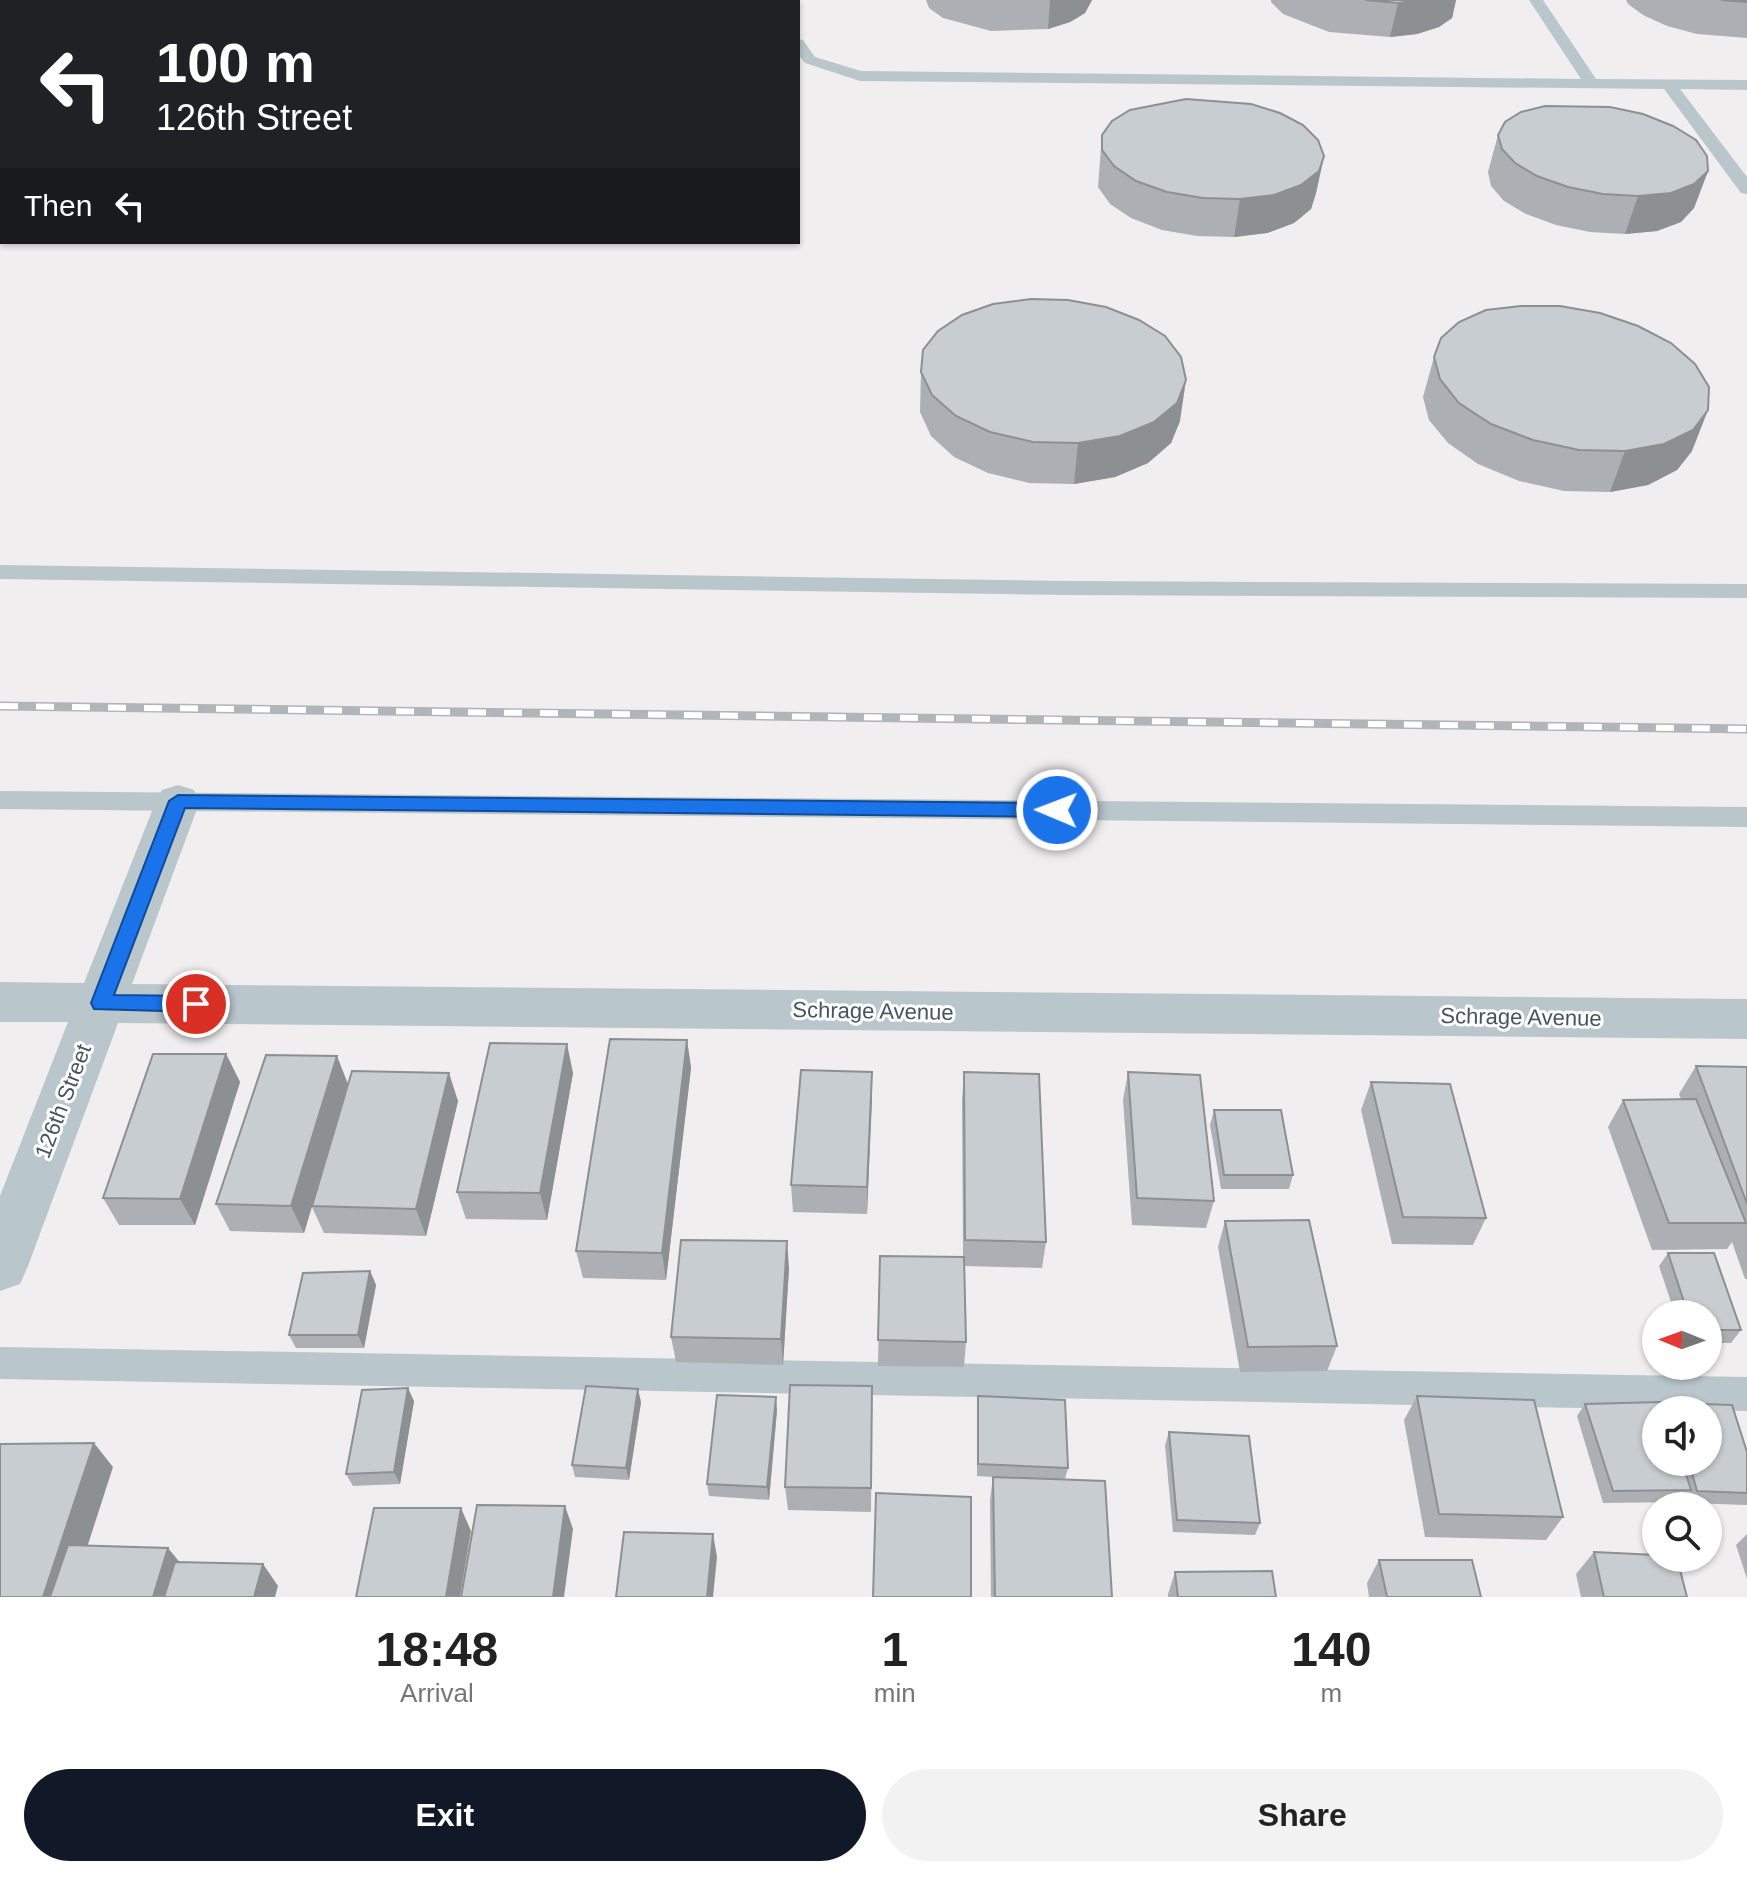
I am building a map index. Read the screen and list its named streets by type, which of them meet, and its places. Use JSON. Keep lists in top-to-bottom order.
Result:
{
  "streets": {
    "street": ["Schrage Avenue", "126th Street"]
  },
  "crossings": [
    ["Schrage Avenue", "126th Street"]
  ],
  "north": "left",
  "page": {
    "turn": ["100 m", "126th Street"],
    "then": "Then",
    "eta": [
      "18:48",
      "Arrival",
      "1",
      "min",
      "140",
      "m"
    ],
    "buttons": ["Exit", "Share"]
  }
}
